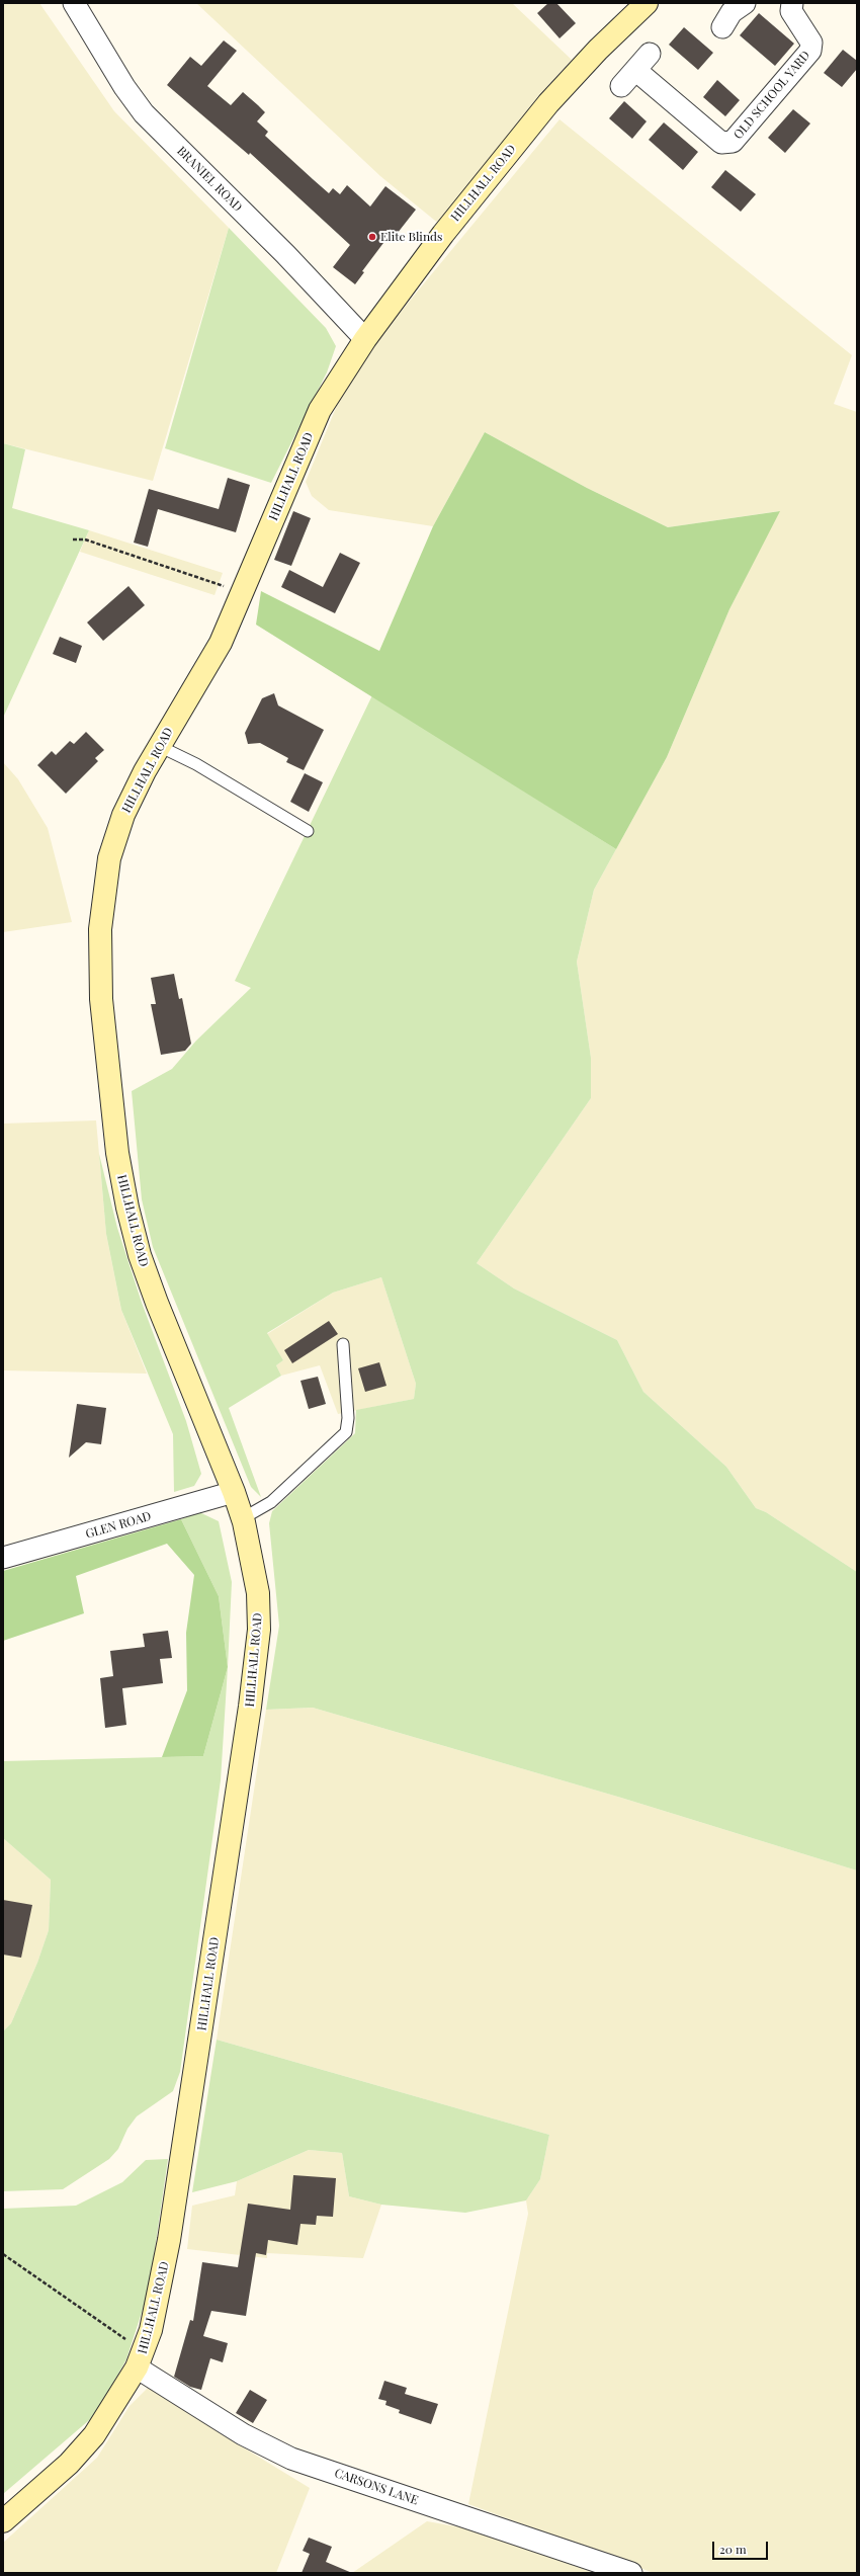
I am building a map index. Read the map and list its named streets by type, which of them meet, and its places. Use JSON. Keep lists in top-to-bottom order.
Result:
{
  "streets": {
    "main road": ["HILLHALL ROAD"],
    "street": [
      "OLD SCHOOL YARD",
      "BRANIEL ROAD",
      "GLEN ROAD",
      "CARSONS LANE"
    ]
  },
  "crossings": [
    ["BRANIEL ROAD", "HILLHALL ROAD"],
    ["HILLHALL ROAD", "GLEN ROAD"],
    ["HILLHALL ROAD", "CARSONS LANE"]
  ],
  "places": ["Elite Blinds"],
  "scale_bar": "20 m"
}
